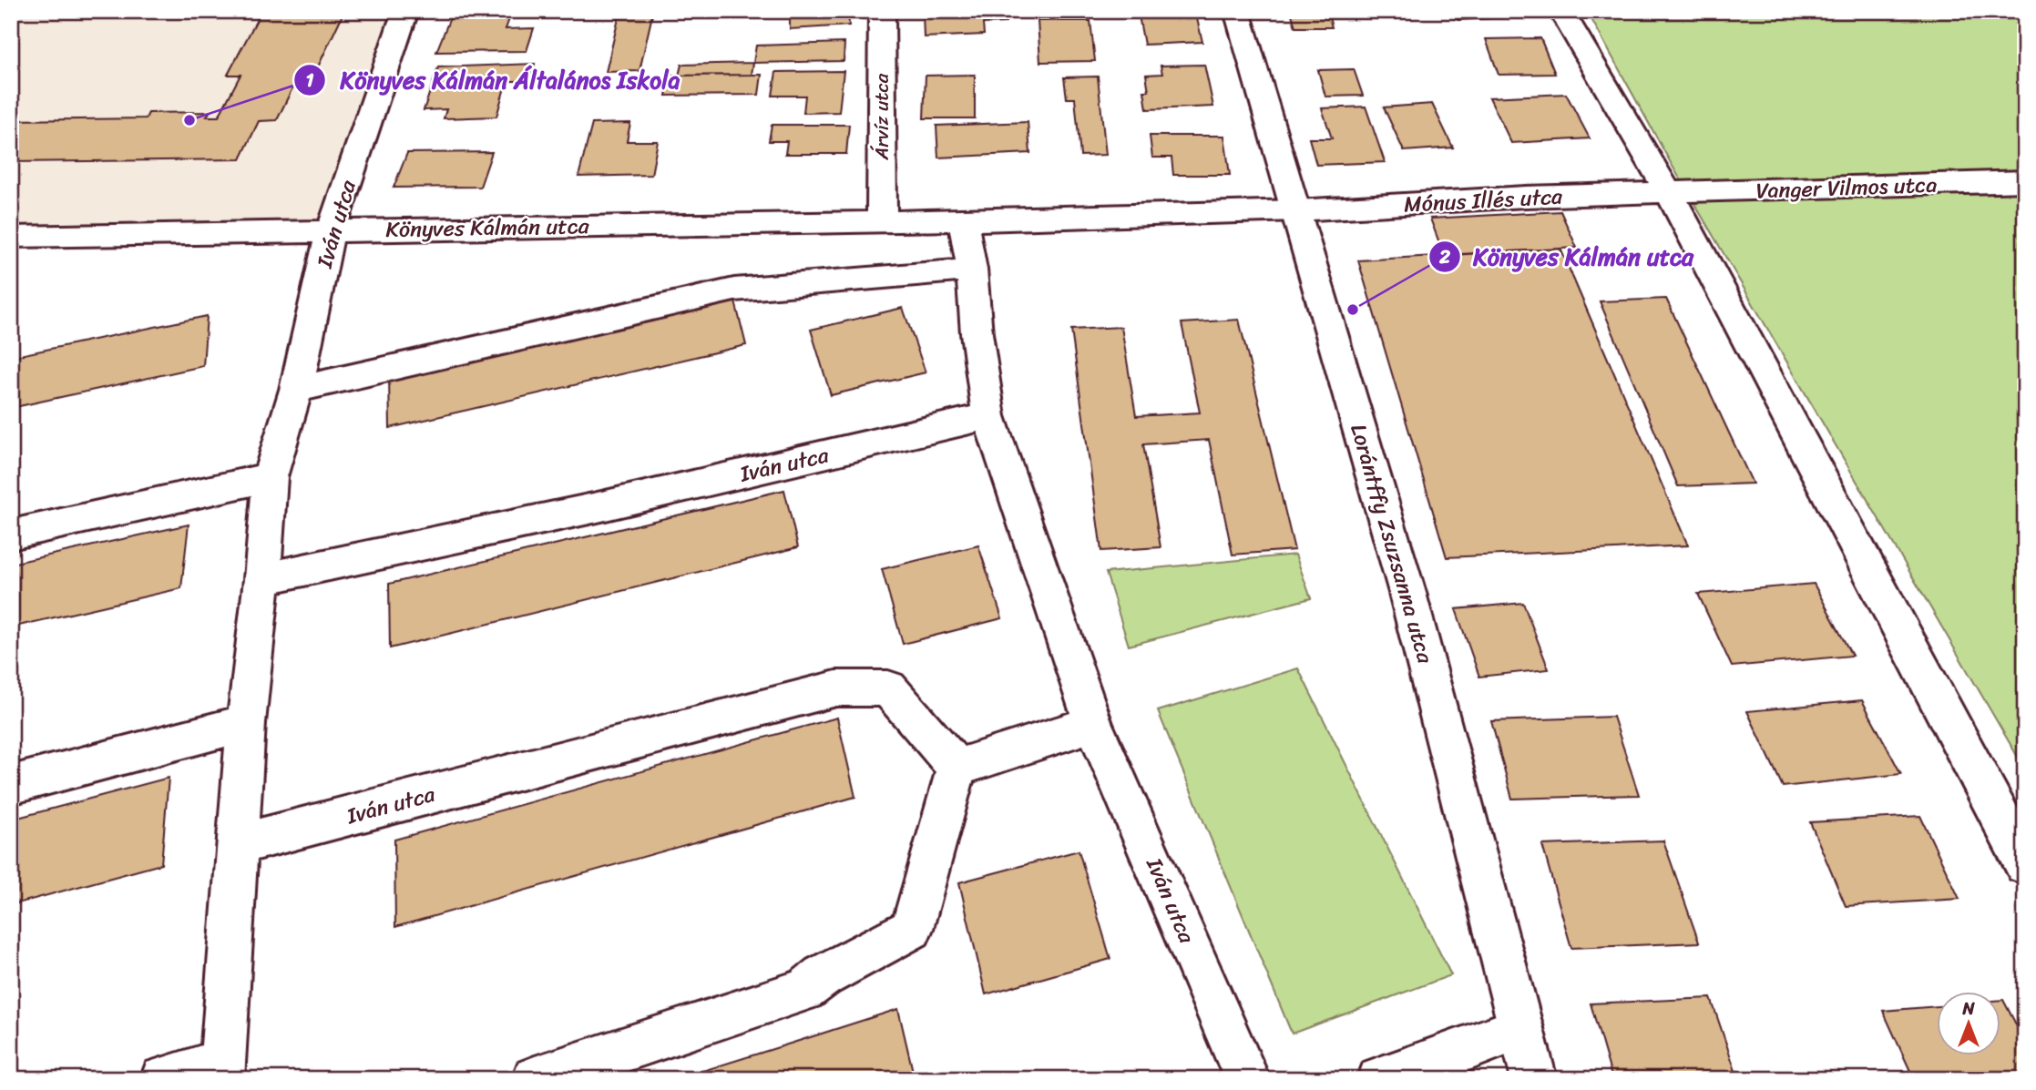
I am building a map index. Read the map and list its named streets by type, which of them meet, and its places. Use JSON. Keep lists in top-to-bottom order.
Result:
{
  "streets": {
    "street": [
      "Árvíz utca",
      "Vanger Vilmos utca",
      "Mónus Illés utca",
      "Iván utca",
      "Könyves Kálmán utca",
      "Lorántffy Zsuzsanna utca"
    ]
  },
  "crossings": [
    ["Árvíz utca", "Könyves Kálmán utca"],
    ["Vanger Vilmos utca", "Mónus Illés utca"],
    ["Mónus Illés utca", "Könyves Kálmán utca"],
    ["Mónus Illés utca", "Lorántffy Zsuzsanna utca"],
    ["Iván utca", "Könyves Kálmán utca"],
    ["Könyves Kálmán utca", "Lorántffy Zsuzsanna utca"]
  ],
  "places": ["Könyves Kálmán Általános Iskola", "Könyves Kálmán utca"],
  "north": "top"
}
